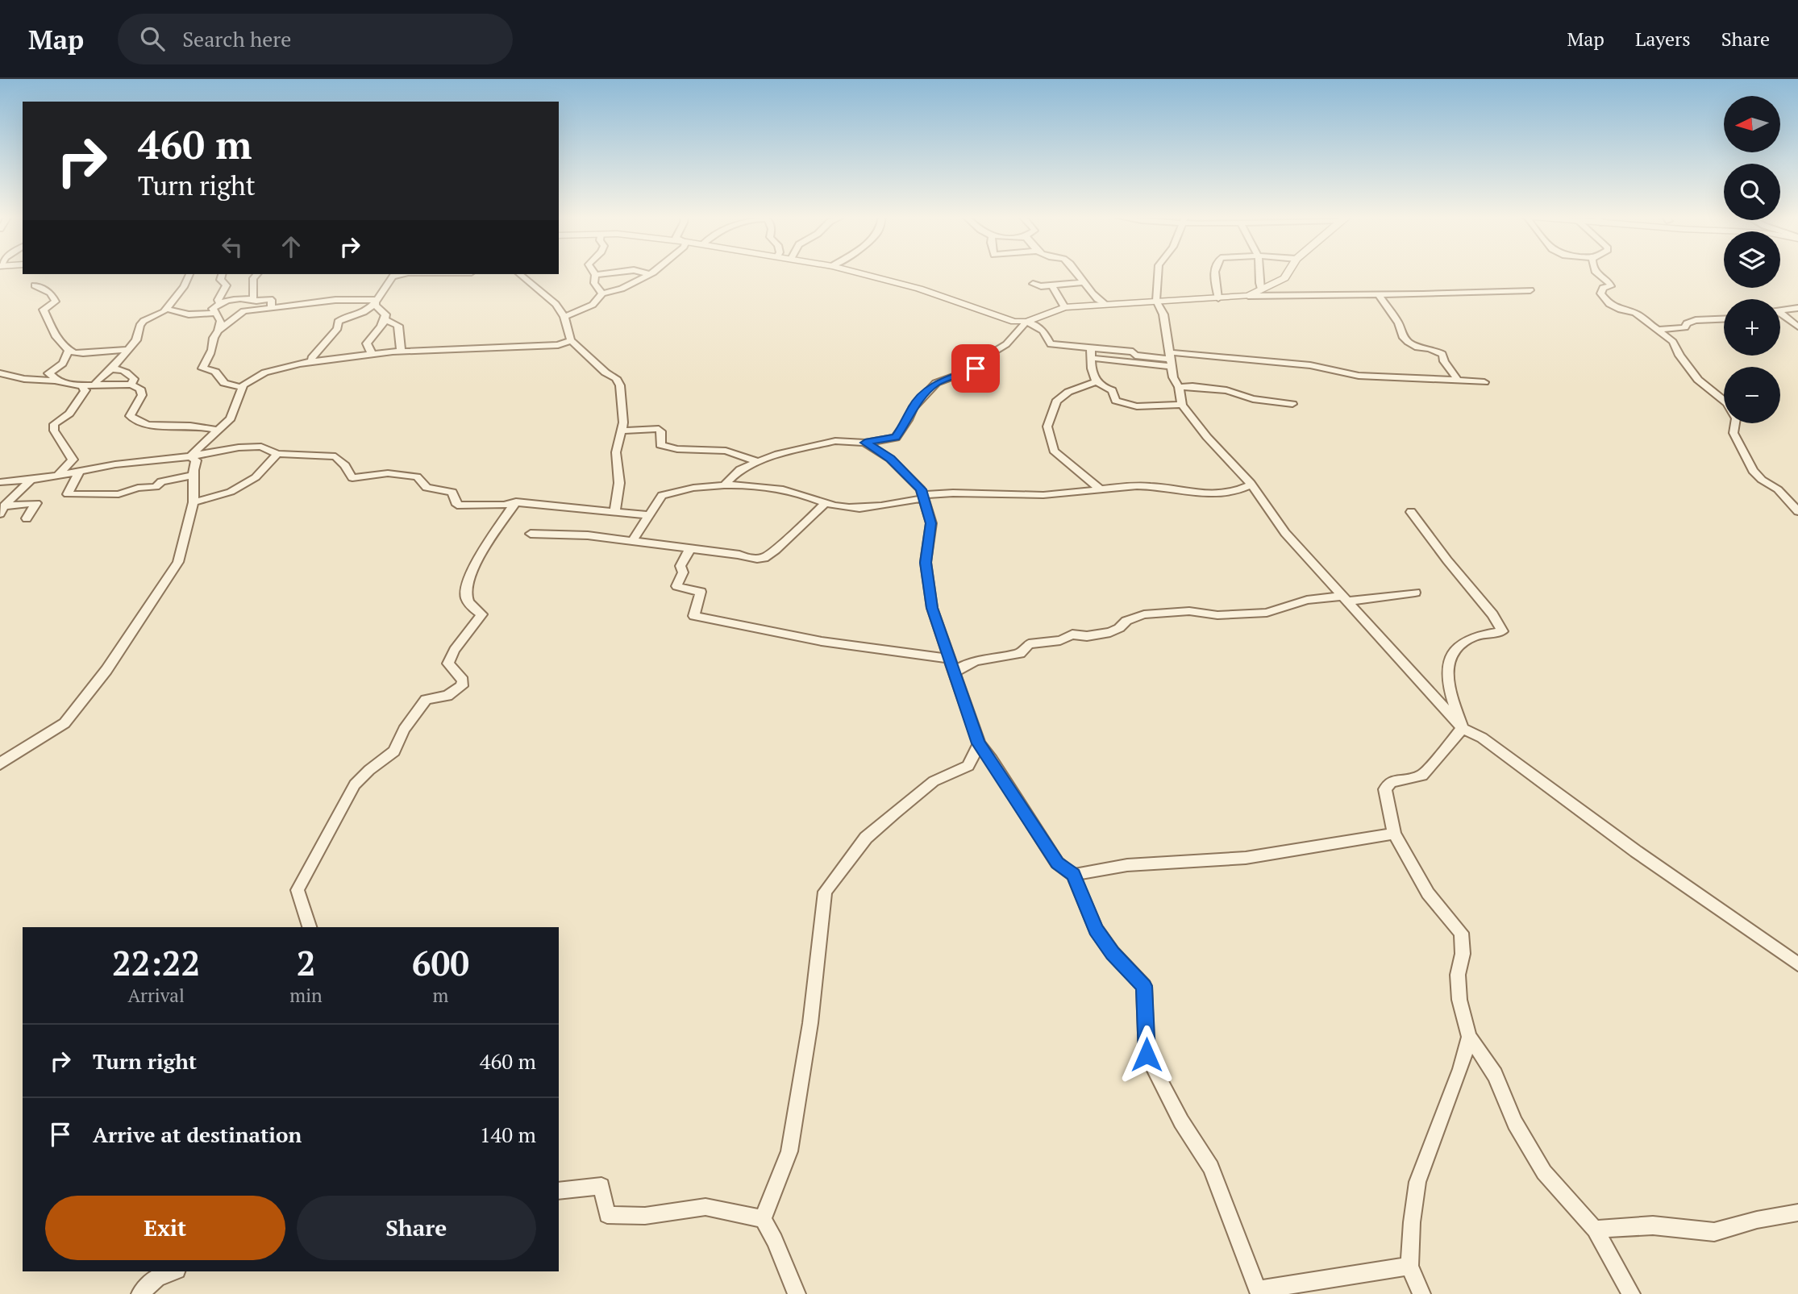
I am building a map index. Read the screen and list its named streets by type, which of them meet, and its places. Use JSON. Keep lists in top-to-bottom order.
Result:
{
  "north": "left",
  "page": {
    "header": "Map",
    "search": "Search here",
    "nav": ["Map", "Layers", "Share"],
    "map_buttons": ["+", "−"],
    "turn": ["460 m", "Turn right"],
    "eta": [
      "22:22",
      "Arrival",
      "2",
      "min",
      "600",
      "m"
    ],
    "list": [
      {
        "name": "Turn right",
        "value": "460 m"
      },
      {
        "name": "Arrive at destination",
        "value": "140 m"
      }
    ],
    "buttons": ["Exit", "Share"]
  }
}
